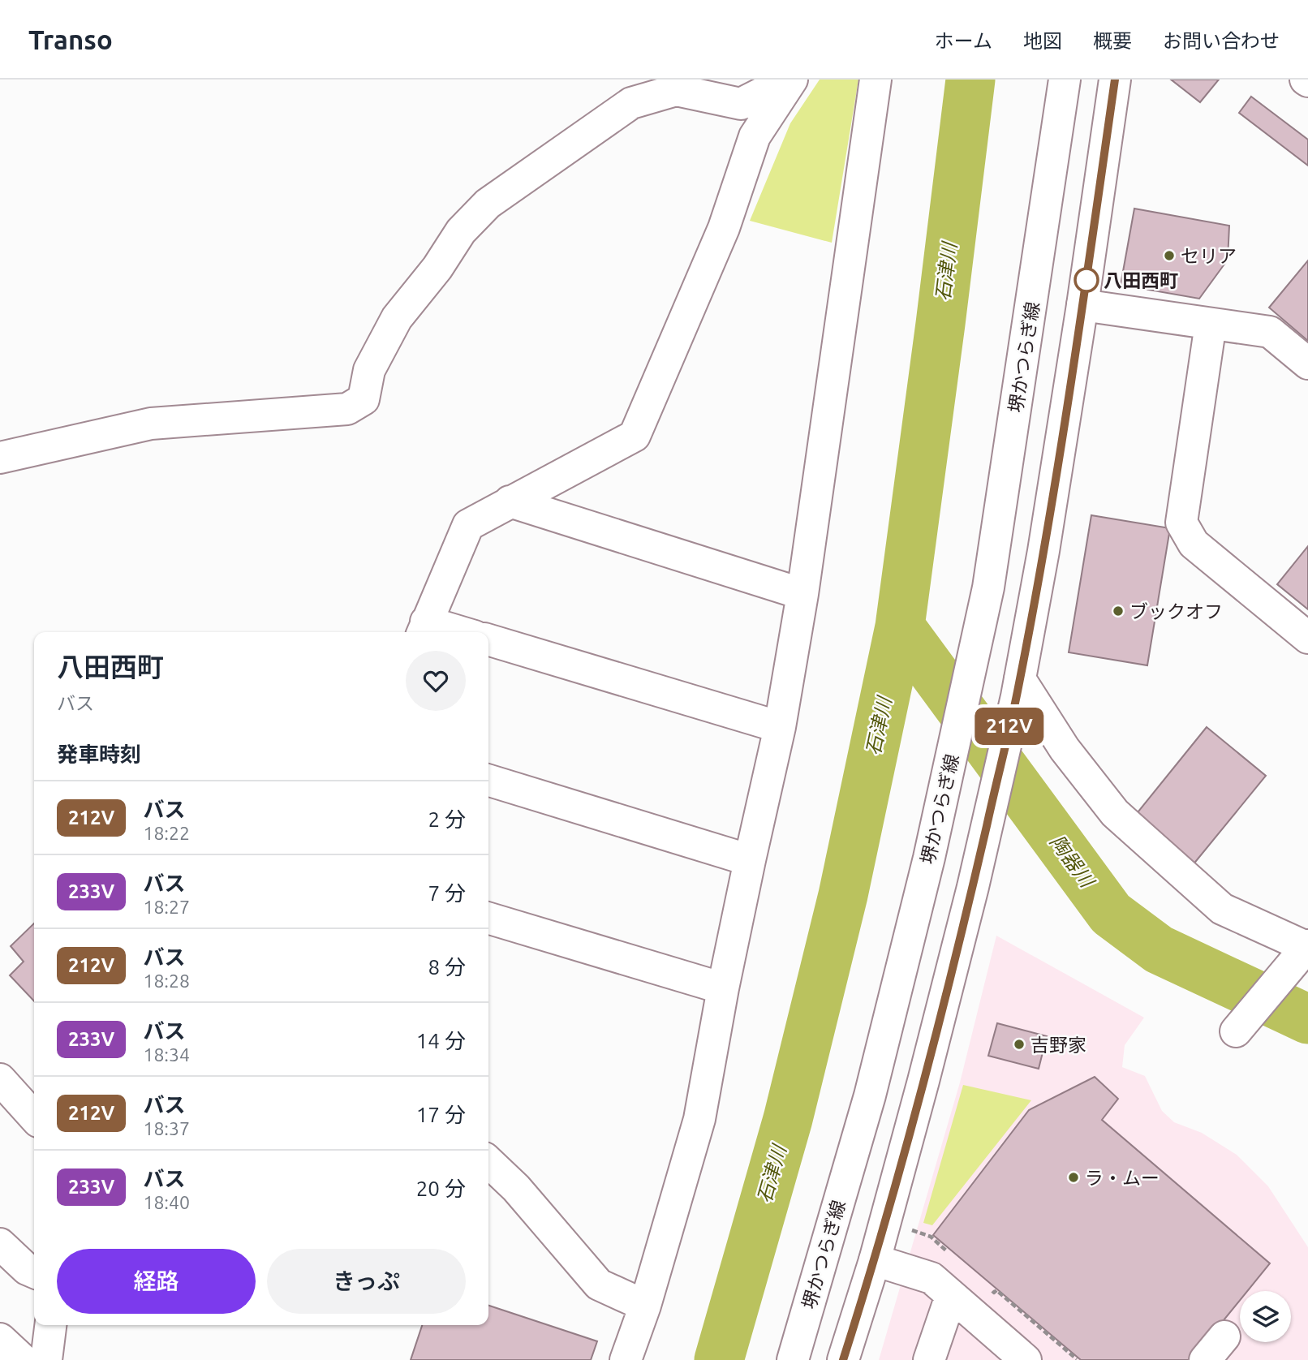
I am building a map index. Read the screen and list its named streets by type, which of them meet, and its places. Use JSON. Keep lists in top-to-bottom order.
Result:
{
  "streets": {
    "street": ["堺かつらぎ線"]
  },
  "water": ["石津川", "陶器川"],
  "places": [
    "セリア",
    "八田西町",
    "ブックオフ",
    "吉野家",
    "ラ・ムー"
  ],
  "lines": ["bus line 212V"],
  "page": {
    "header": "Transo",
    "nav": [
      "ホーム",
      "地図",
      "概要",
      "お問い合わせ"
    ],
    "on_map": "212V",
    "heading": [
      ["八田西町", "バス"],
      "発車時刻"
    ],
    "list": [
      {
        "mark": "212V",
        "name": "バス",
        "note": "18:22",
        "value": "2 分"
      },
      {
        "mark": "233V",
        "name": "バス",
        "note": "18:27",
        "value": "7 分"
      },
      {
        "mark": "212V",
        "name": "バス",
        "note": "18:28",
        "value": "8 分"
      },
      {
        "mark": "233V",
        "name": "バス",
        "note": "18:34",
        "value": "14 分"
      },
      {
        "mark": "212V",
        "name": "バス",
        "note": "18:37",
        "value": "17 分"
      },
      {
        "mark": "233V",
        "name": "バス",
        "note": "18:40",
        "value": "20 分"
      }
    ],
    "buttons": ["経路", "きっぷ"]
  }
}
